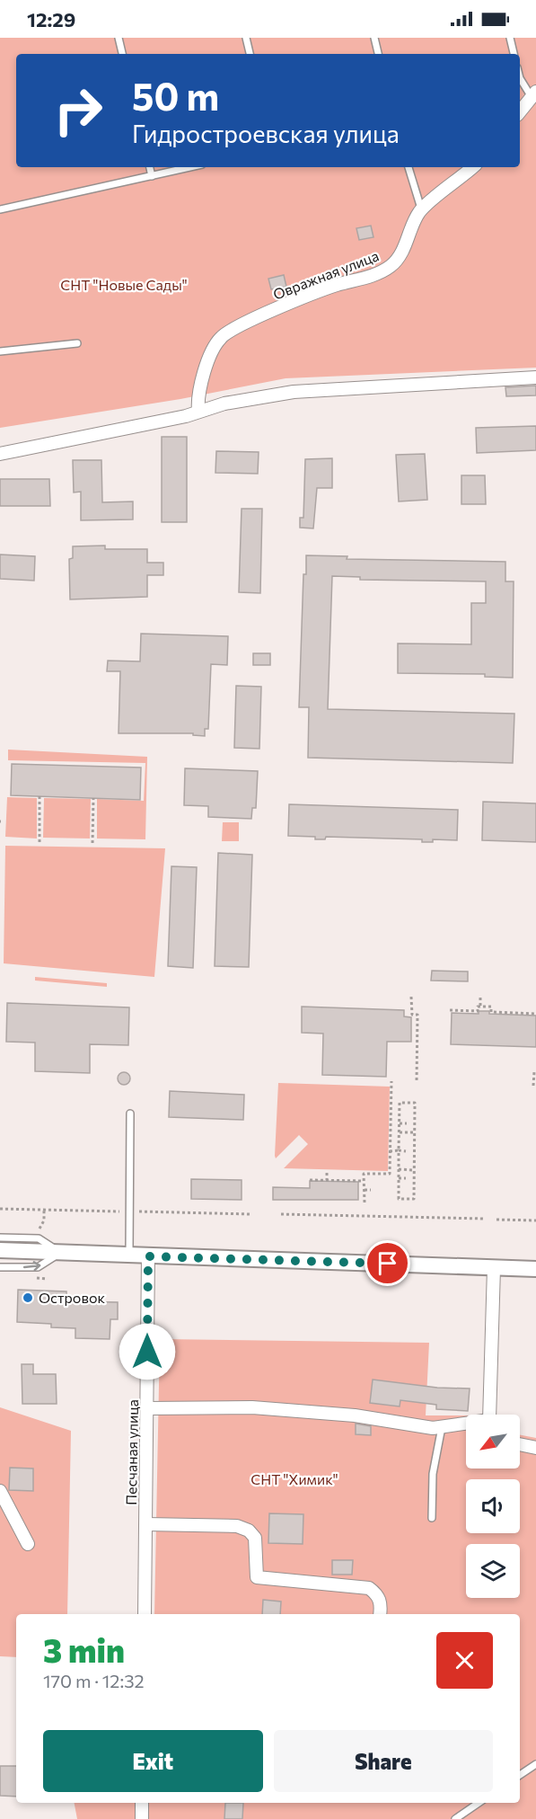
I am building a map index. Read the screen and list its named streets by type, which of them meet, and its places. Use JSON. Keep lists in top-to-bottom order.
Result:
{
  "streets": {
    "street": ["Овражная улица", "Песчаная улица"]
  },
  "parks": ["СНТ \"Новые Сады\"", "СНТ \"Химик\""],
  "places": ["Островок"],
  "north": "bottom left",
  "page": {
    "status": "12:29",
    "turn": ["50 m", "Гидростроевская улица"],
    "heading": ["3 min", "170 m · 12:32"],
    "buttons": ["Exit", "Share"]
  }
}
